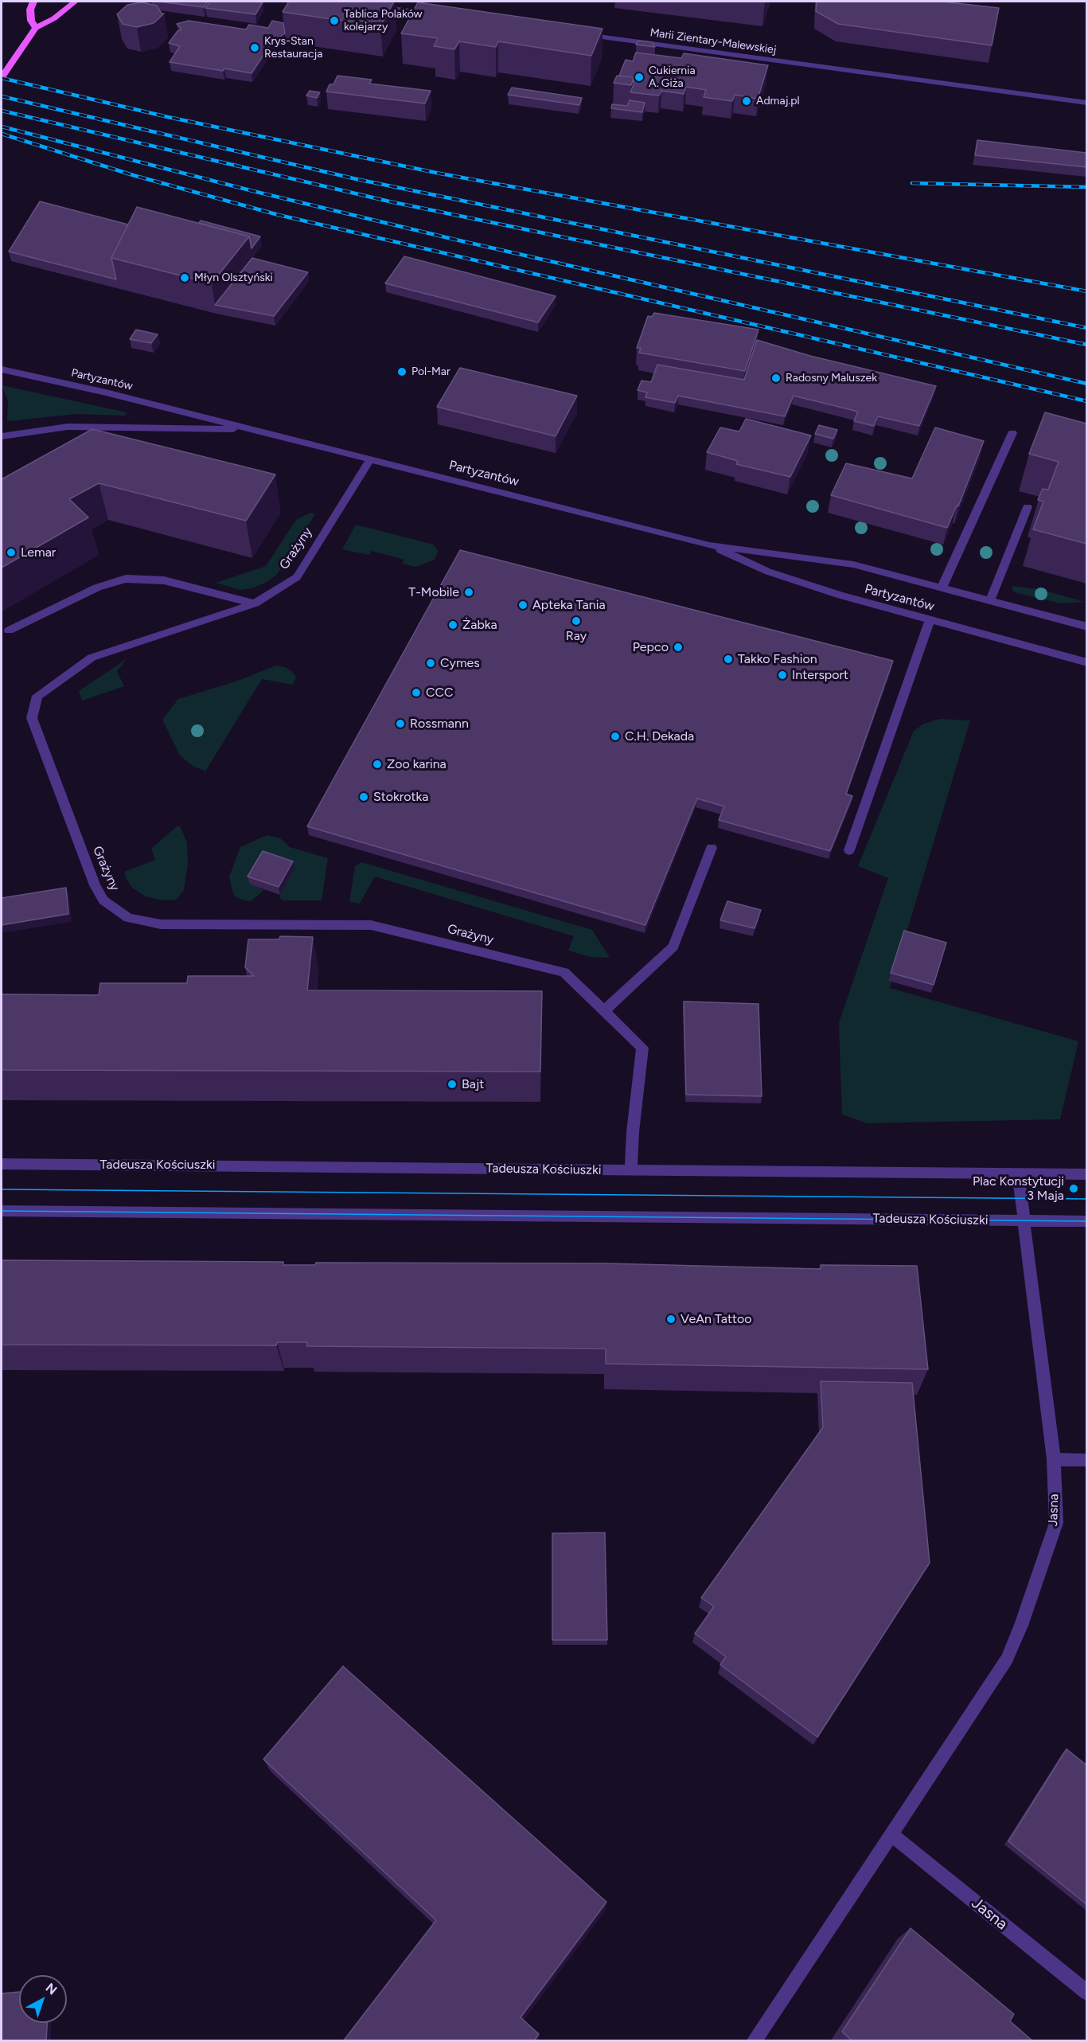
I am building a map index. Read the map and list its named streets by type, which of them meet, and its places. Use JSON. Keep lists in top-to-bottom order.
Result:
{
  "streets": {
    "street": [
      "Marii Zientary-Malewskiej",
      "Partyzantów",
      "Grażyny",
      "Tadeusza Kościuszki",
      "Jasna"
    ]
  },
  "crossings": [
    ["Partyzantów", "Grażyny"],
    ["Grażyny", "Tadeusza Kościuszki"],
    ["Tadeusza Kościuszki", "Jasna"]
  ],
  "places": [
    "Tablica Polaków kolejarzy",
    "Krys-Stan Restauracja",
    "Cukiernia A. Giża",
    "Admaj.pl",
    "Młyn Olsztyński",
    "Pol-Mar",
    "Radosny Maluszek",
    "Lemar",
    "T-Mobile",
    "Apteka Tania",
    "Ray",
    "Żabka",
    "Pepco",
    "Takko Fashion",
    "Cymes",
    "Intersport",
    "CCC",
    "Rossmann",
    "C.H. Dekada",
    "Zoo karina",
    "Stokrotka",
    "Bajt",
    "Plac Konstytucji 3 Maja",
    "VeAn Tattoo"
  ],
  "north": "top right"
}
